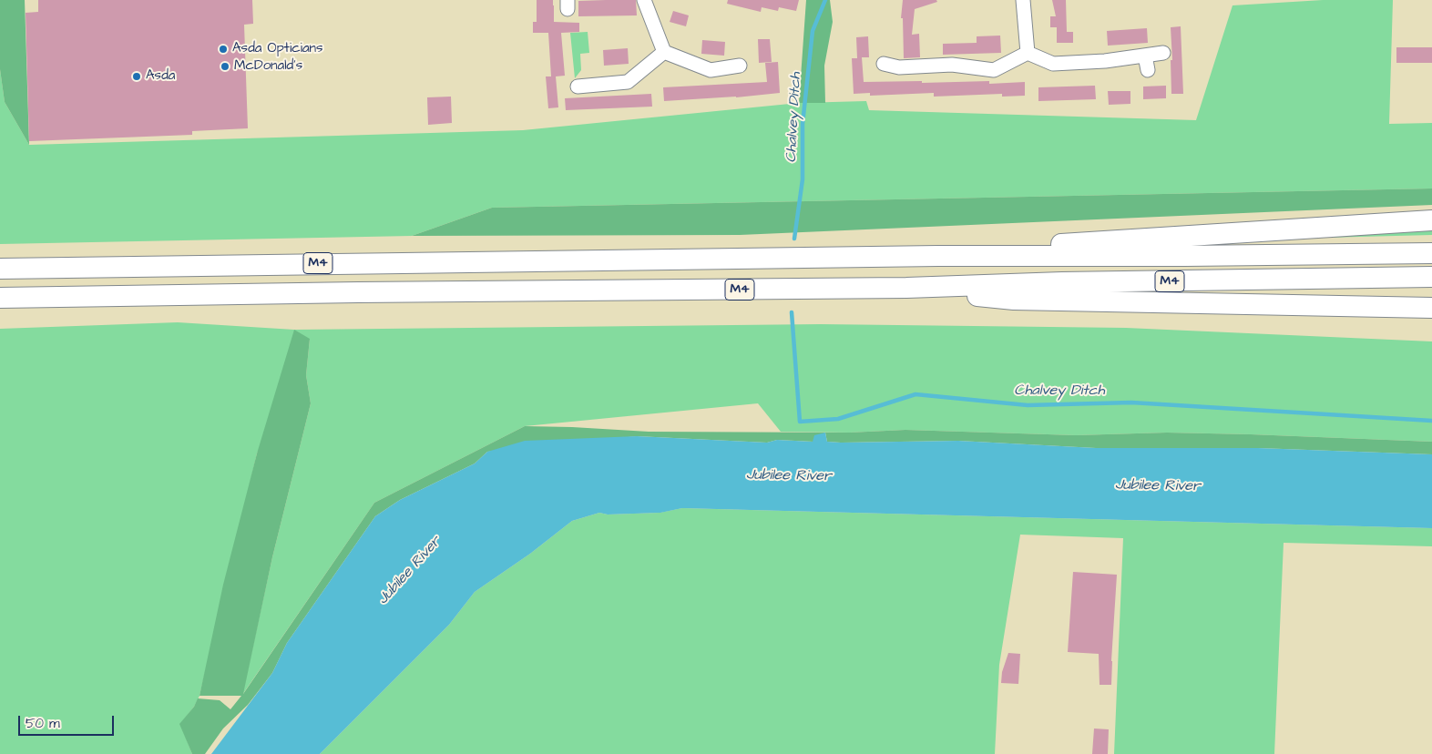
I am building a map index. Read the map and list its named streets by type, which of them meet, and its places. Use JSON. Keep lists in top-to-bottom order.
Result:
{
  "streets": {
    "highway": ["M4"]
  },
  "water": ["Chalvey Ditch", "Jubilee River"],
  "places": ["Asda Opticians", "McDonald's", "Asda"],
  "scale_bar": "50 m"
}
